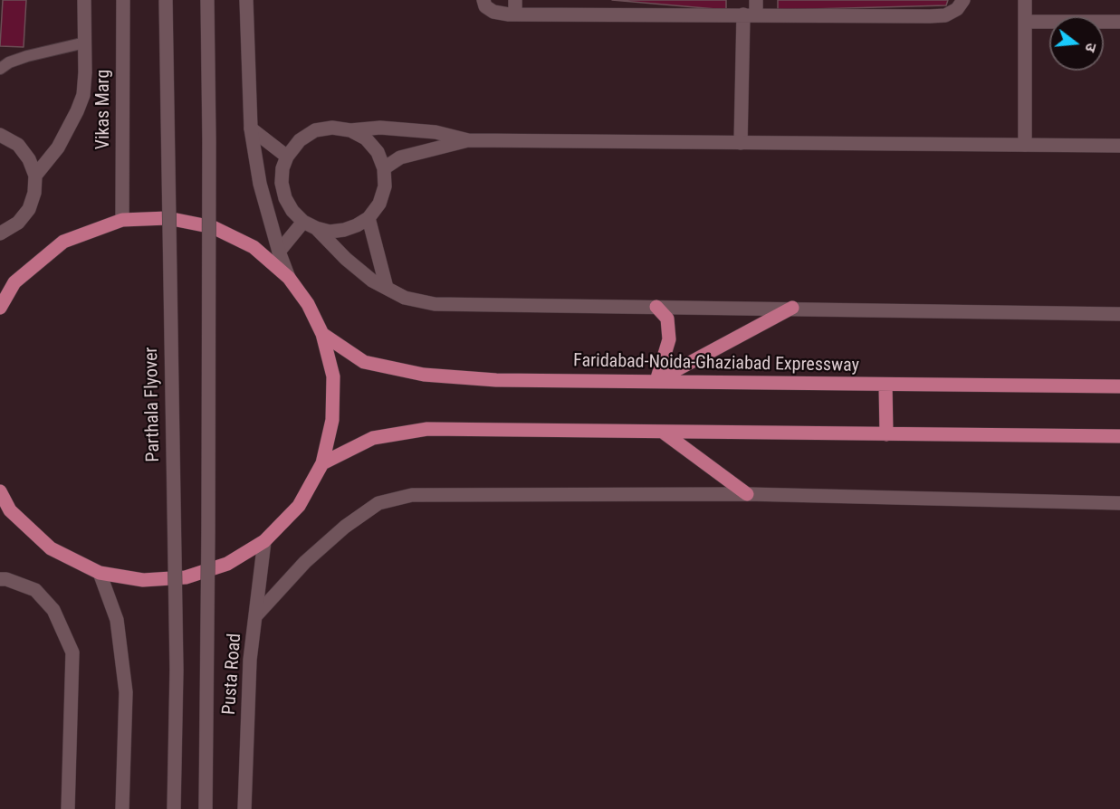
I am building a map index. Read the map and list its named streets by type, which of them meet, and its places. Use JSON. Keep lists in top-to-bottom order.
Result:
{
  "streets": {
    "main road": ["Faridabad-Noida-Ghaziabad Expressway"],
    "street": ["Vikas Marg", "Parthala Flyover", "Pusta Road"]
  },
  "north": "right"
}
